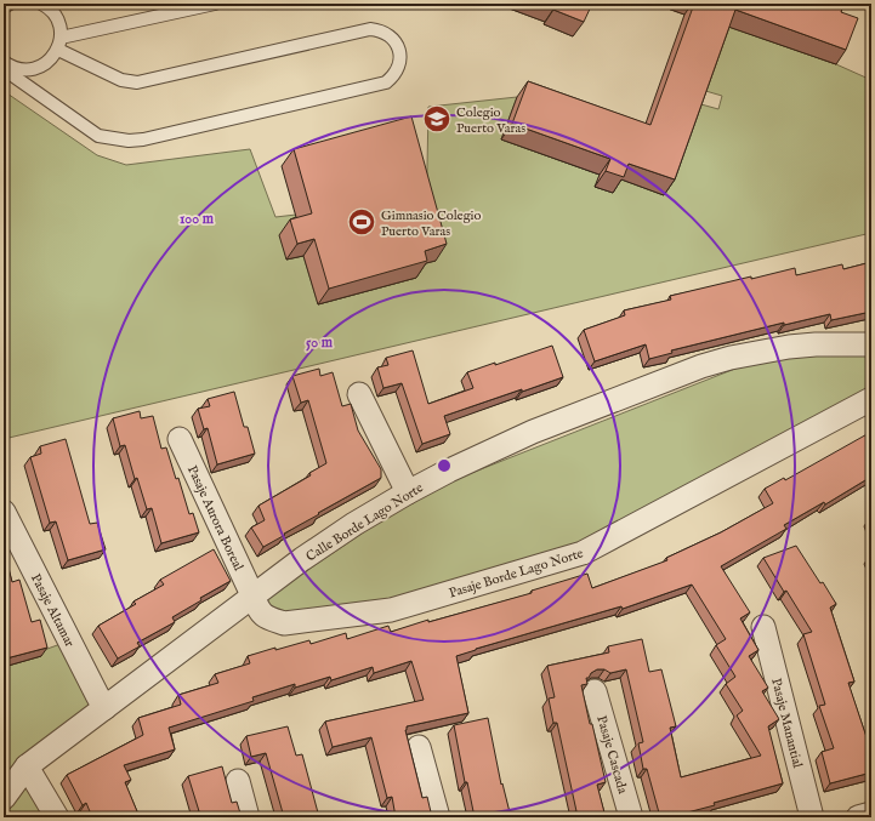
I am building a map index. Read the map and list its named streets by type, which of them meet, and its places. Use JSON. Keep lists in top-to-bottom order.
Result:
{
  "streets": {
    "street": [
      "Pasaje Aurora Boreal",
      "Calle Borde Lago Norte",
      "Pasaje Borde Lago Norte",
      "Pasaje Altamar",
      "Pasaje Manantial",
      "Pasaje Cascada"
    ]
  },
  "crossings": [
    ["Pasaje Aurora Boreal", "Calle Borde Lago Norte"],
    ["Pasaje Aurora Boreal", "Pasaje Borde Lago Norte"],
    ["Calle Borde Lago Norte", "Pasaje Borde Lago Norte"],
    ["Calle Borde Lago Norte", "Pasaje Altamar"]
  ],
  "places": {
    "school or university": ["Colegio Puerto Varas"],
    "sports": ["Gimnasio Colegio Puerto Varas"]
  },
  "rings": ["100 m", "50 m"]
}
